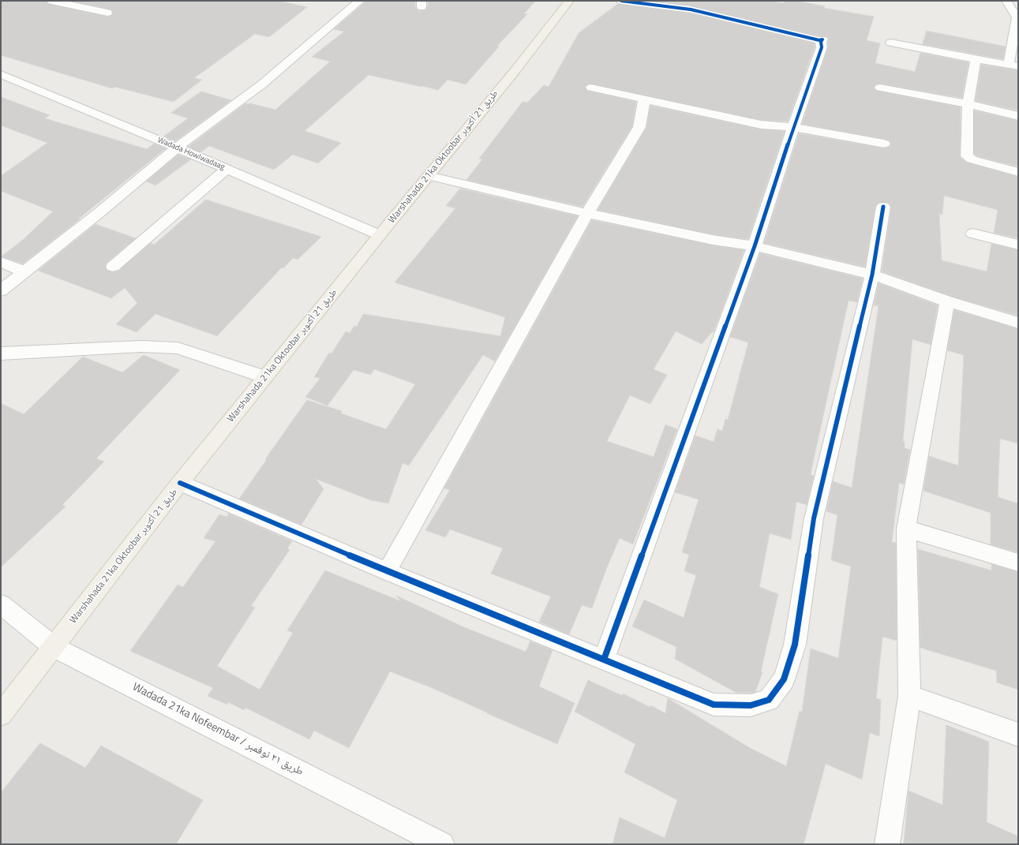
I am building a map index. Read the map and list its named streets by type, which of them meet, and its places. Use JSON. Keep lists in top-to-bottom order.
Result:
{
  "streets": {
    "main road": ["Warshahada 21ka Oktoobar طريق 21 أكتوبر"],
    "street": ["Wadada Howlwadaag", "Wadada 21ka Nofeembar / طريق ٢١ نوفمبر"]
  },
  "crossings": [
    ["Wadada Howlwadaag", "Warshahada 21ka Oktoobar طريق 21 أكتوبر"],
    ["Warshahada 21ka Oktoobar طريق 21 أكتوبر", "Wadada 21ka Nofeembar / طريق ٢١ نوفمبر"]
  ]
}
